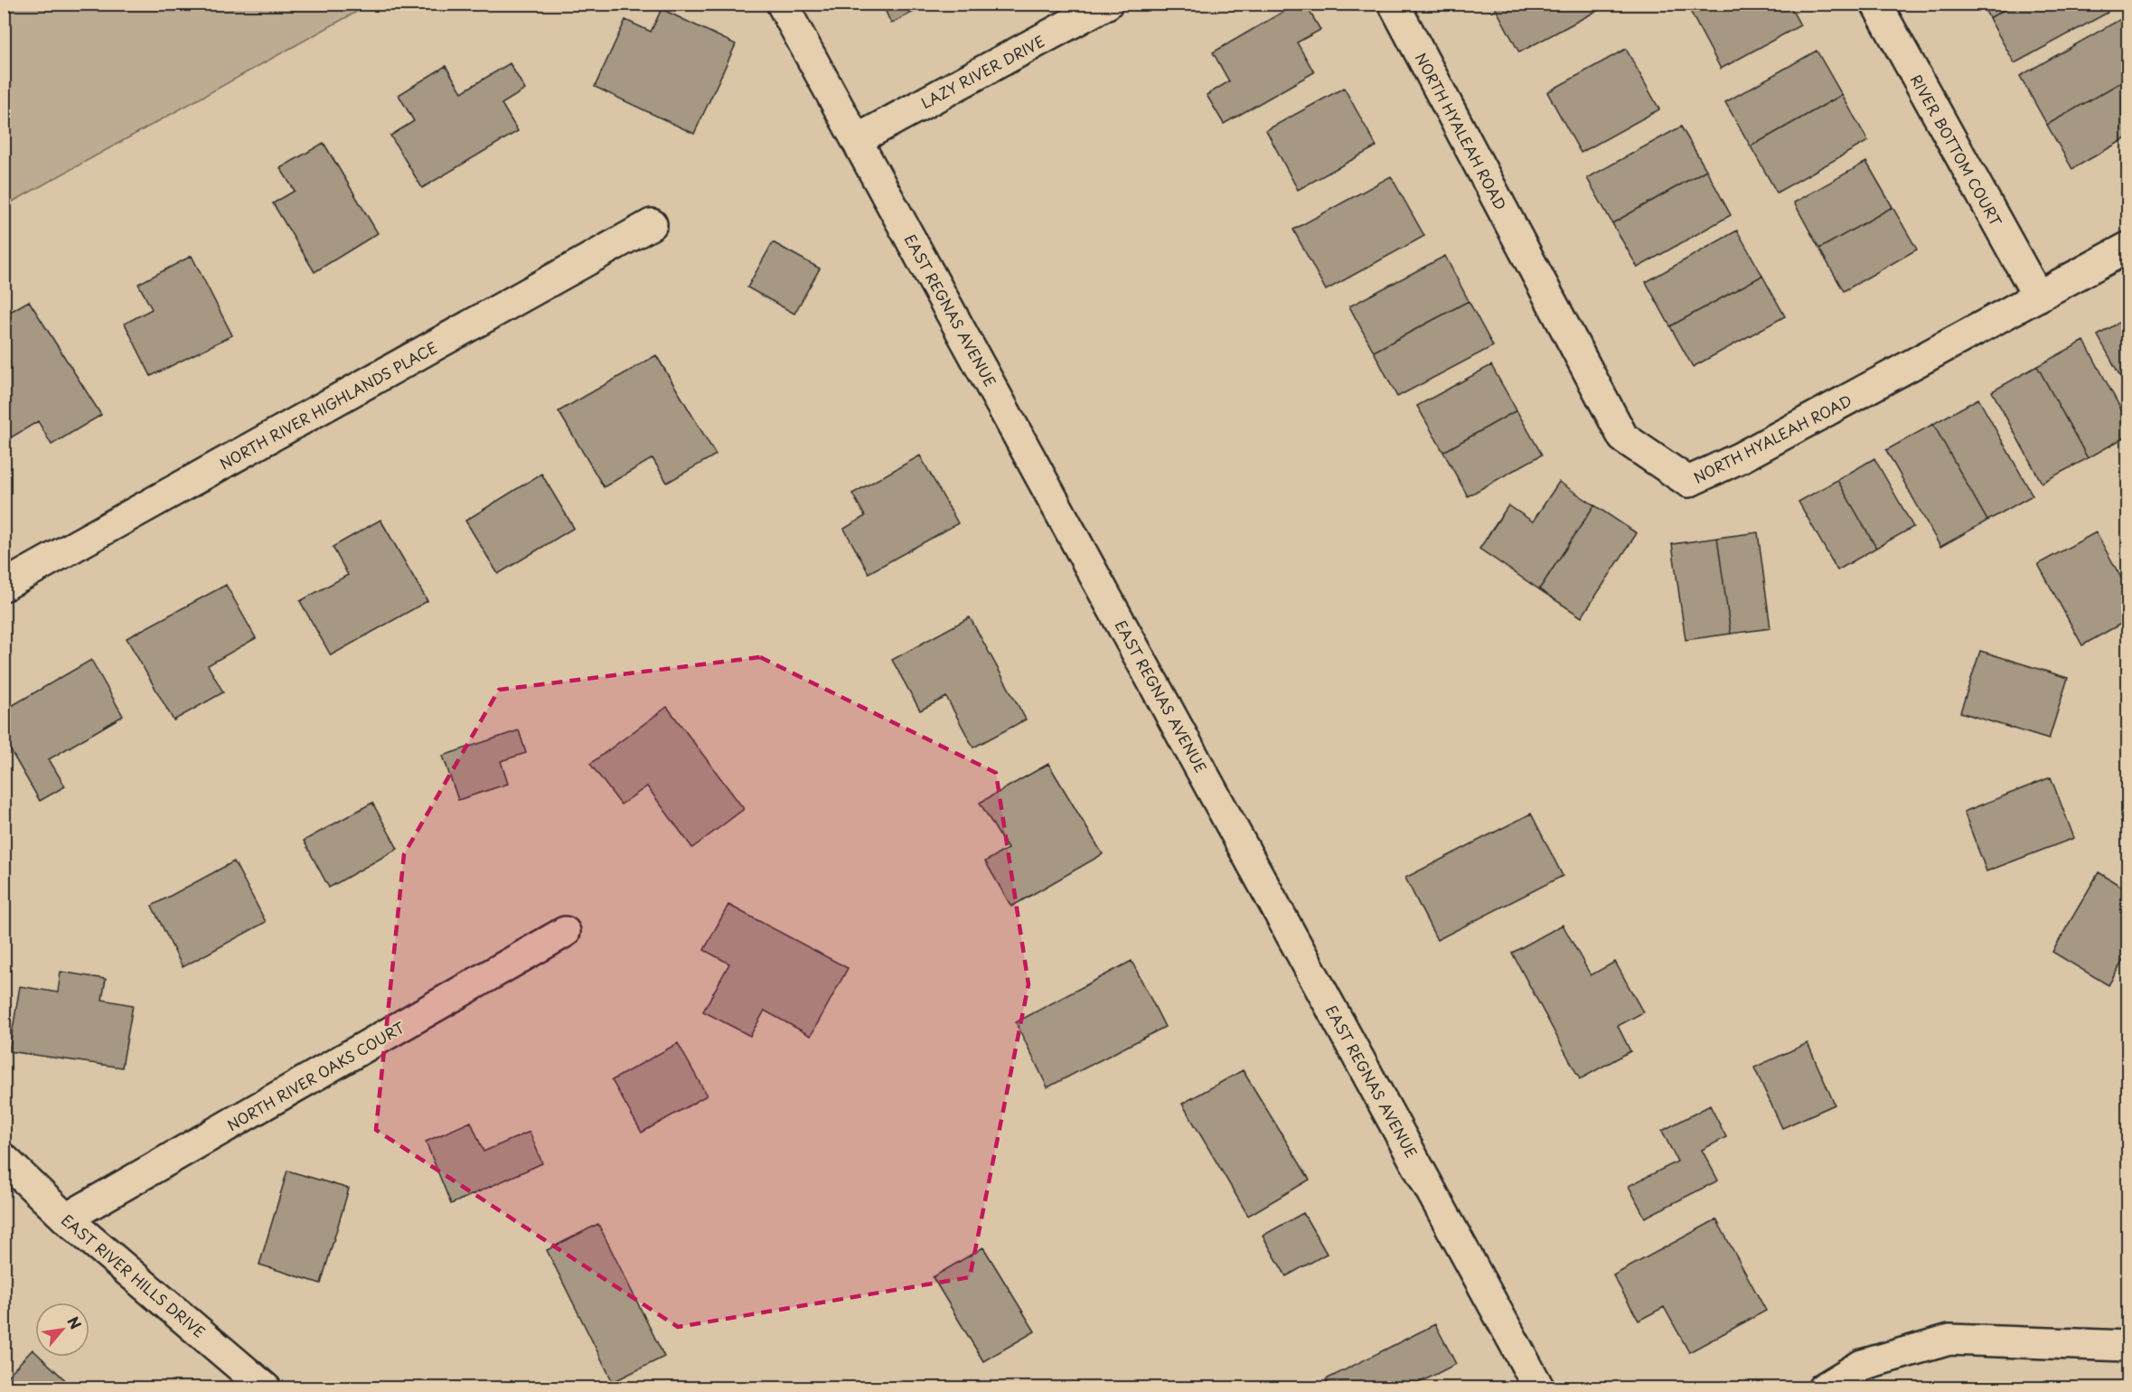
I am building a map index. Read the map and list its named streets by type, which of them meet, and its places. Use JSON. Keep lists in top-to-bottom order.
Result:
{
  "streets": {
    "street": [
      "LAZY RIVER DRIVE",
      "NORTH HYALEAH ROAD",
      "RIVER BOTTOM COURT",
      "EAST REGNAS AVENUE",
      "NORTH RIVER HIGHLANDS PLACE",
      "NORTH RIVER OAKS COURT",
      "EAST RIVER HILLS DRIVE"
    ]
  },
  "crossings": [
    ["LAZY RIVER DRIVE", "EAST REGNAS AVENUE"],
    ["NORTH HYALEAH ROAD", "RIVER BOTTOM COURT"],
    ["NORTH RIVER OAKS COURT", "EAST RIVER HILLS DRIVE"]
  ],
  "north": "top right"
}
